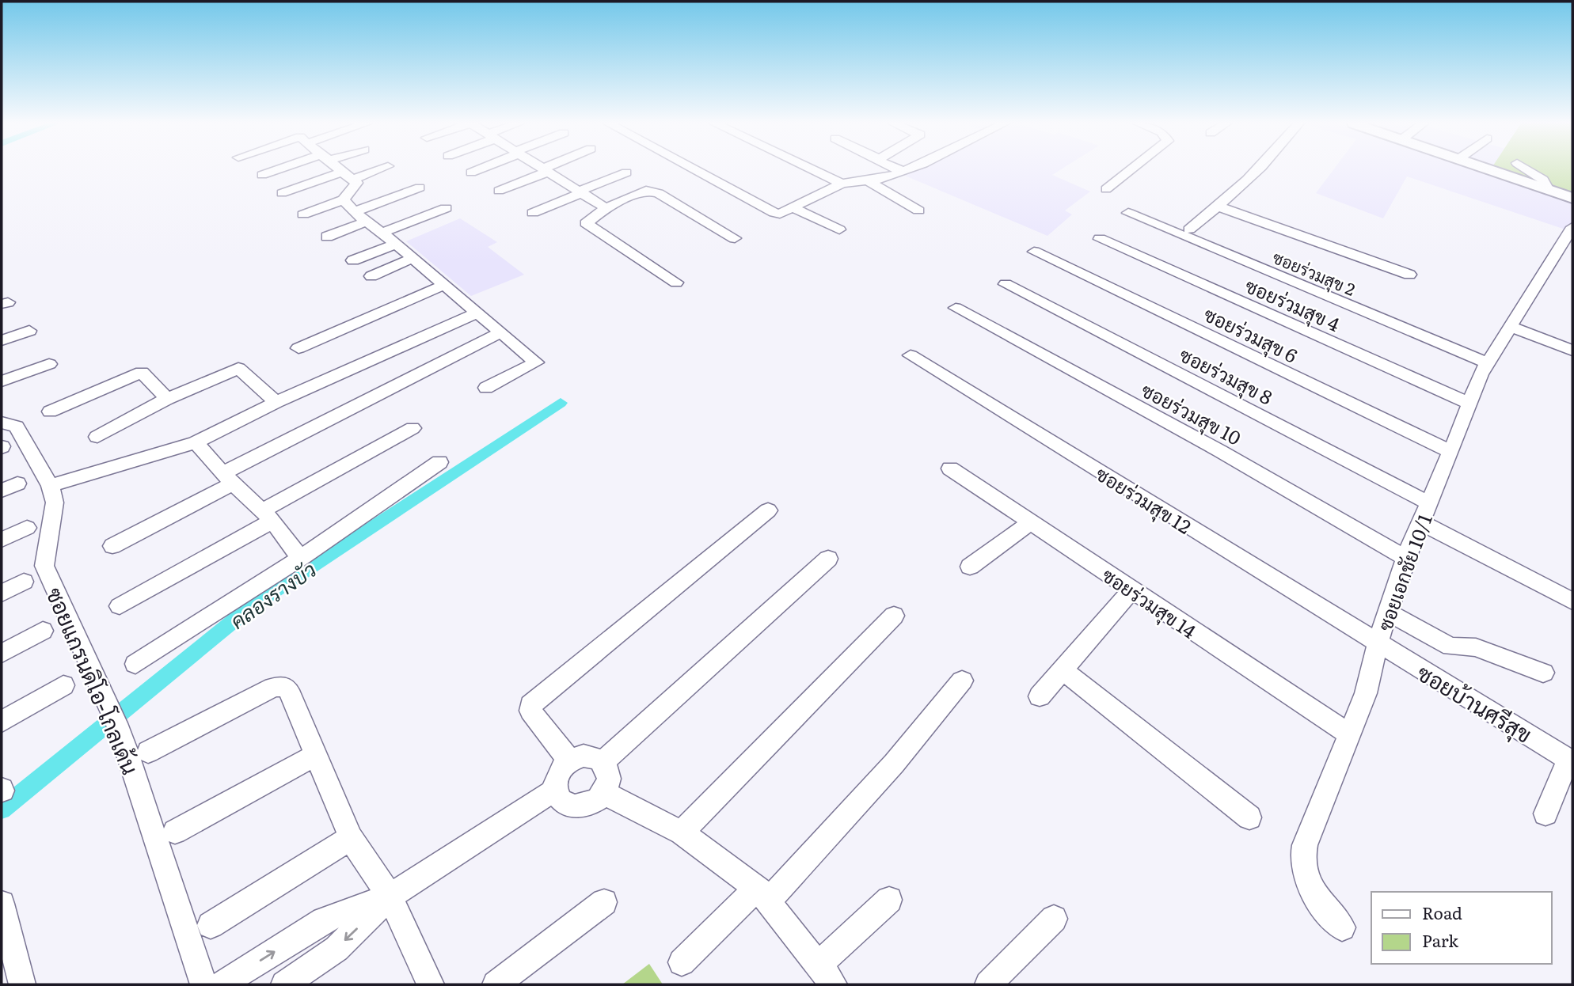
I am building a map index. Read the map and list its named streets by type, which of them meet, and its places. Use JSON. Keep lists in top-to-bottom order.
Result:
{
  "streets": {
    "street": [
      "ซอยร่วมสุข 2",
      "ซอยร่วมสุข 4",
      "ซอยร่วมสุข 6",
      "ซอยร่วมสุข 8",
      "ซอยร่วมสุข 10",
      "ซอยร่วมสุข 12",
      "ซอยเอกชัย 10/1",
      "ซอยร่วมสุข 14",
      "ซอยแกรนดิโอ-โกลเด้น",
      "ซอยบ้านศรีสุข"
    ]
  },
  "crossings": [
    ["ซอยร่วมสุข 2", "ซอยเอกชัย 10/1"],
    ["ซอยร่วมสุข 4", "ซอยเอกชัย 10/1"],
    ["ซอยร่วมสุข 6", "ซอยเอกชัย 10/1"],
    ["ซอยร่วมสุข 8", "ซอยเอกชัย 10/1"],
    ["ซอยร่วมสุข 10", "ซอยเอกชัย 10/1"],
    ["ซอยร่วมสุข 12", "ซอยเอกชัย 10/1"],
    ["ซอยร่วมสุข 12", "ซอยบ้านศรีสุข"],
    ["ซอยเอกชัย 10/1", "ซอยร่วมสุข 14"],
    ["ซอยเอกชัย 10/1", "ซอยบ้านศรีสุข"]
  ],
  "water": ["คลองรางบัว"],
  "legend": ["Road", "Park"]
}
